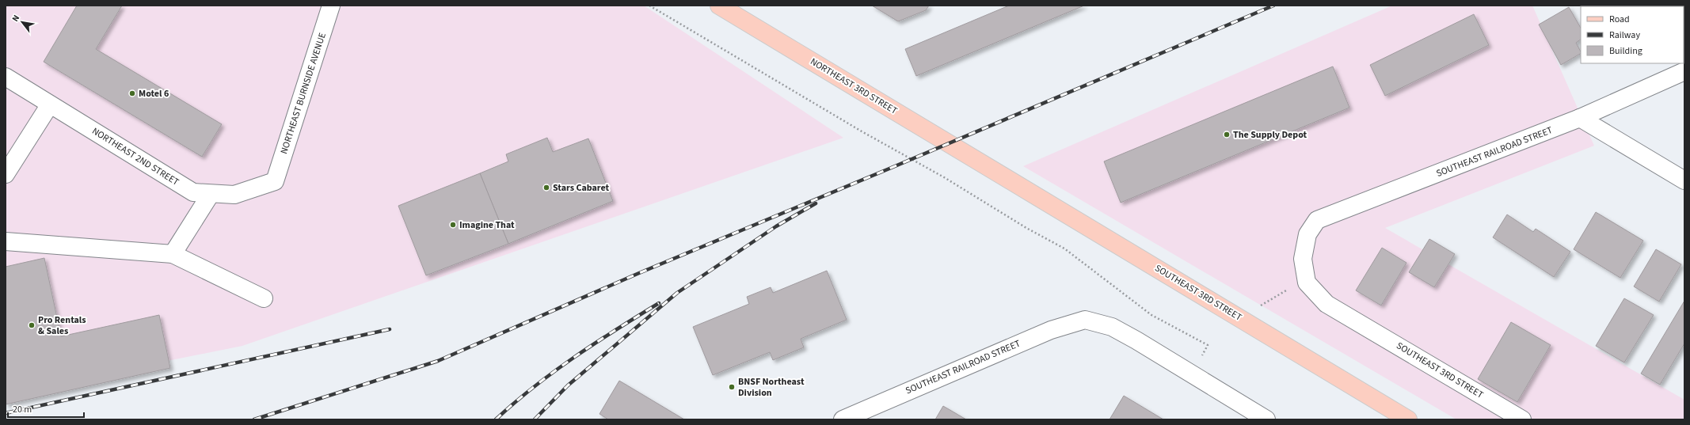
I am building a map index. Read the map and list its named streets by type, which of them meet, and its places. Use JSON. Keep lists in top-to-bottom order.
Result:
{
  "streets": {
    "main road": ["NORTHEAST 3RD STREET", "SOUTHEAST 3RD STREET"],
    "street": ["NORTHEAST BURNSIDE AVENUE", "SOUTHEAST RAILROAD STREET", "NORTHEAST 2ND STREET"]
  },
  "crossings": [
    ["NORTHEAST 3RD STREET", "SOUTHEAST 3RD STREET"],
    ["NORTHEAST BURNSIDE AVENUE", "NORTHEAST 2ND STREET"],
    ["SOUTHEAST RAILROAD STREET", "SOUTHEAST 3RD STREET"]
  ],
  "places": [
    "Motel 6",
    "The Supply Depot",
    "Stars Cabaret",
    "Imagine That",
    "Pro Rentals & Sales",
    "BNSF Northeast Division"
  ],
  "legend": ["Road", "Railway", "Building"],
  "scale_bar": "20 m",
  "north": "top left"
}
